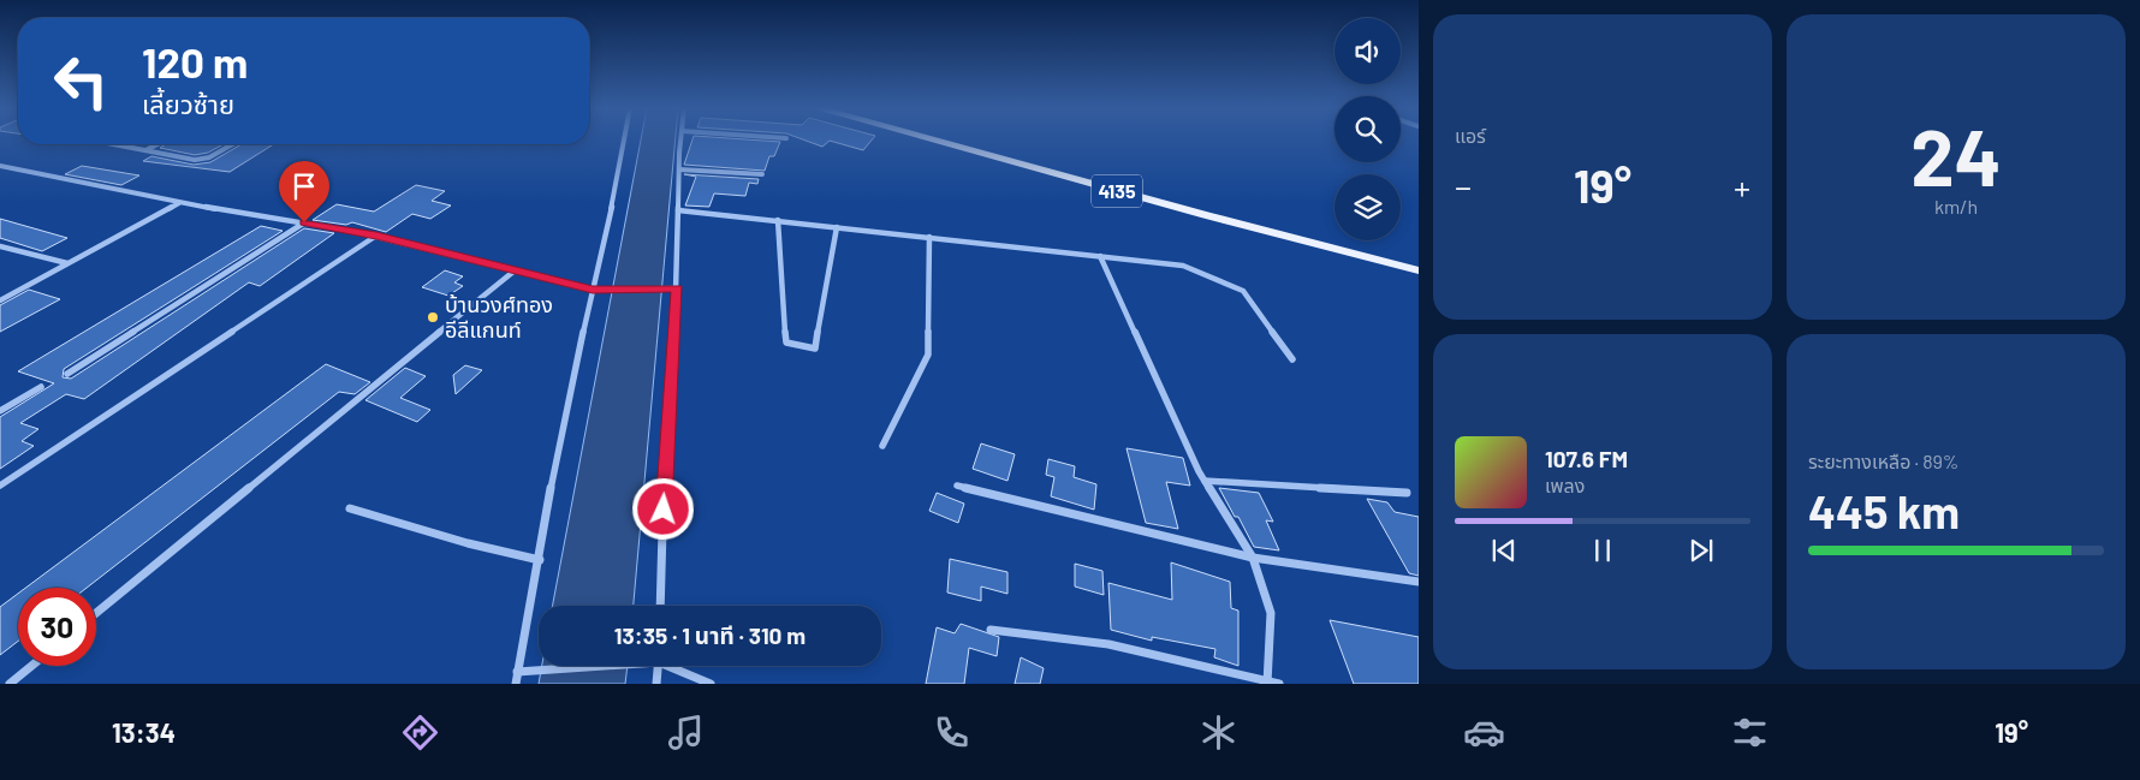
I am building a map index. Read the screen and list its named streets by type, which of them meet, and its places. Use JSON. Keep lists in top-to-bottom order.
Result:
{
  "streets": {
    "main road": ["4135"]
  },
  "places": ["บ้านวงศ์ทอง อีลีแกนท์"],
  "page": {
    "tile": [
      "แอร์",
      ["24", "km/h"],
      ["ระยะทางเหลือ · 89%", "445 km"]
    ],
    "turn": ["120 m", "เลี้ยวซ้าย"],
    "heat": ["−", "19°", "+"],
    "song": ["107.6 FM", "เพลง"],
    "limit": "30",
    "trip": "13:35 · 1 นาที · 310 m",
    "tabs": ["13:34", "19°"]
  }
}
